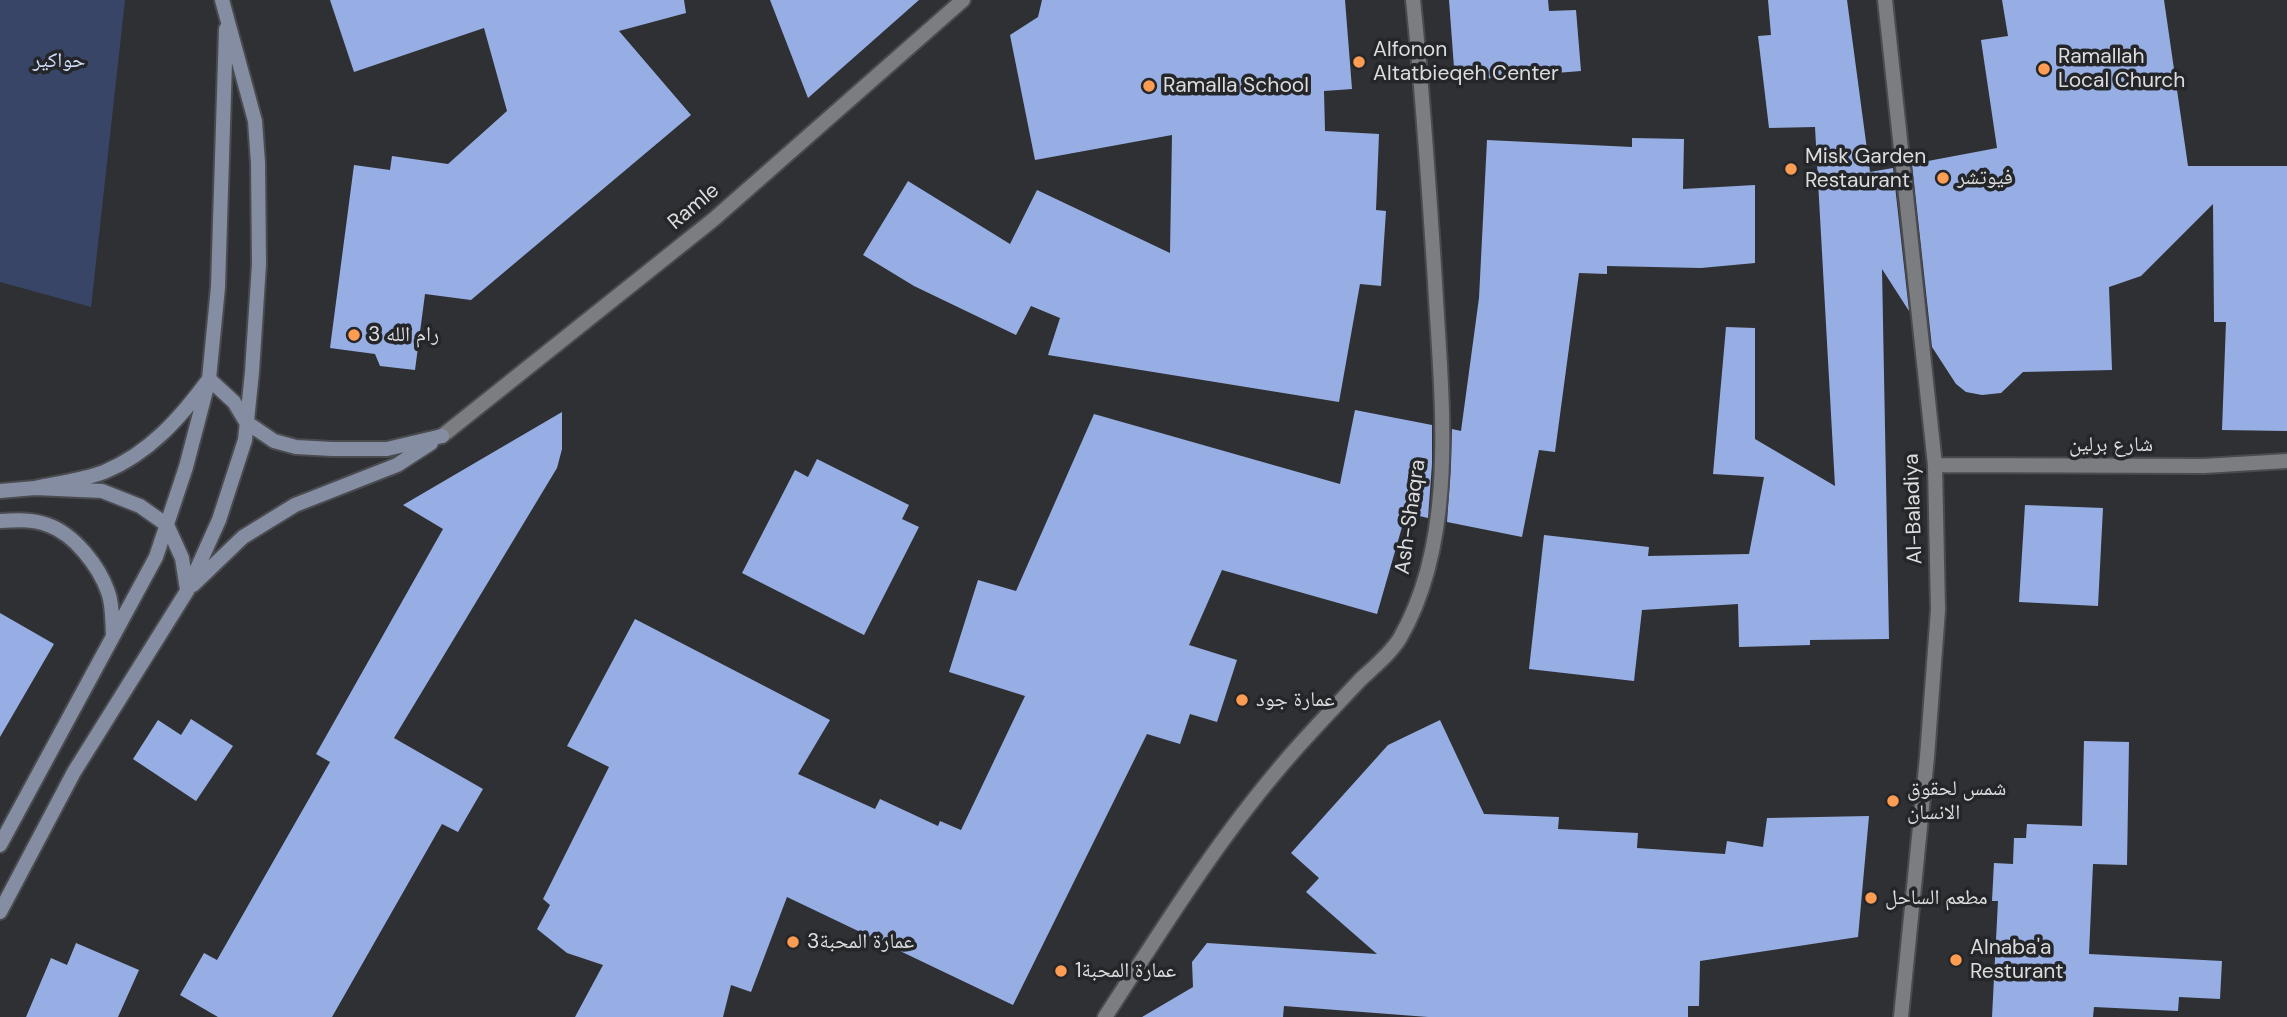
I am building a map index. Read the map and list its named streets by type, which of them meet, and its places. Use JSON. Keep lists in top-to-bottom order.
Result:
{
  "streets": {
    "street": [
      "Ramle",
      "شارع برلين",
      "Al-Baladiya",
      "Ash-Shaqra"
    ]
  },
  "crossings": [
    ["شارع برلين", "Al-Baladiya"]
  ],
  "parks": ["حواكير"],
  "places": [
    "Alfonon Altatbieqeh Center",
    "Ramallah Local Church",
    "Ramalla School",
    "Misk Garden Restaurant",
    "فيوتشر",
    "3 رام الله",
    "عمارة جود",
    "شمس لحقوق الانسان",
    "مطعم الساحل",
    "عمارة المحبة3",
    "Alnaba'a Resturant",
    "عمارة المحبة1"
  ]
}
